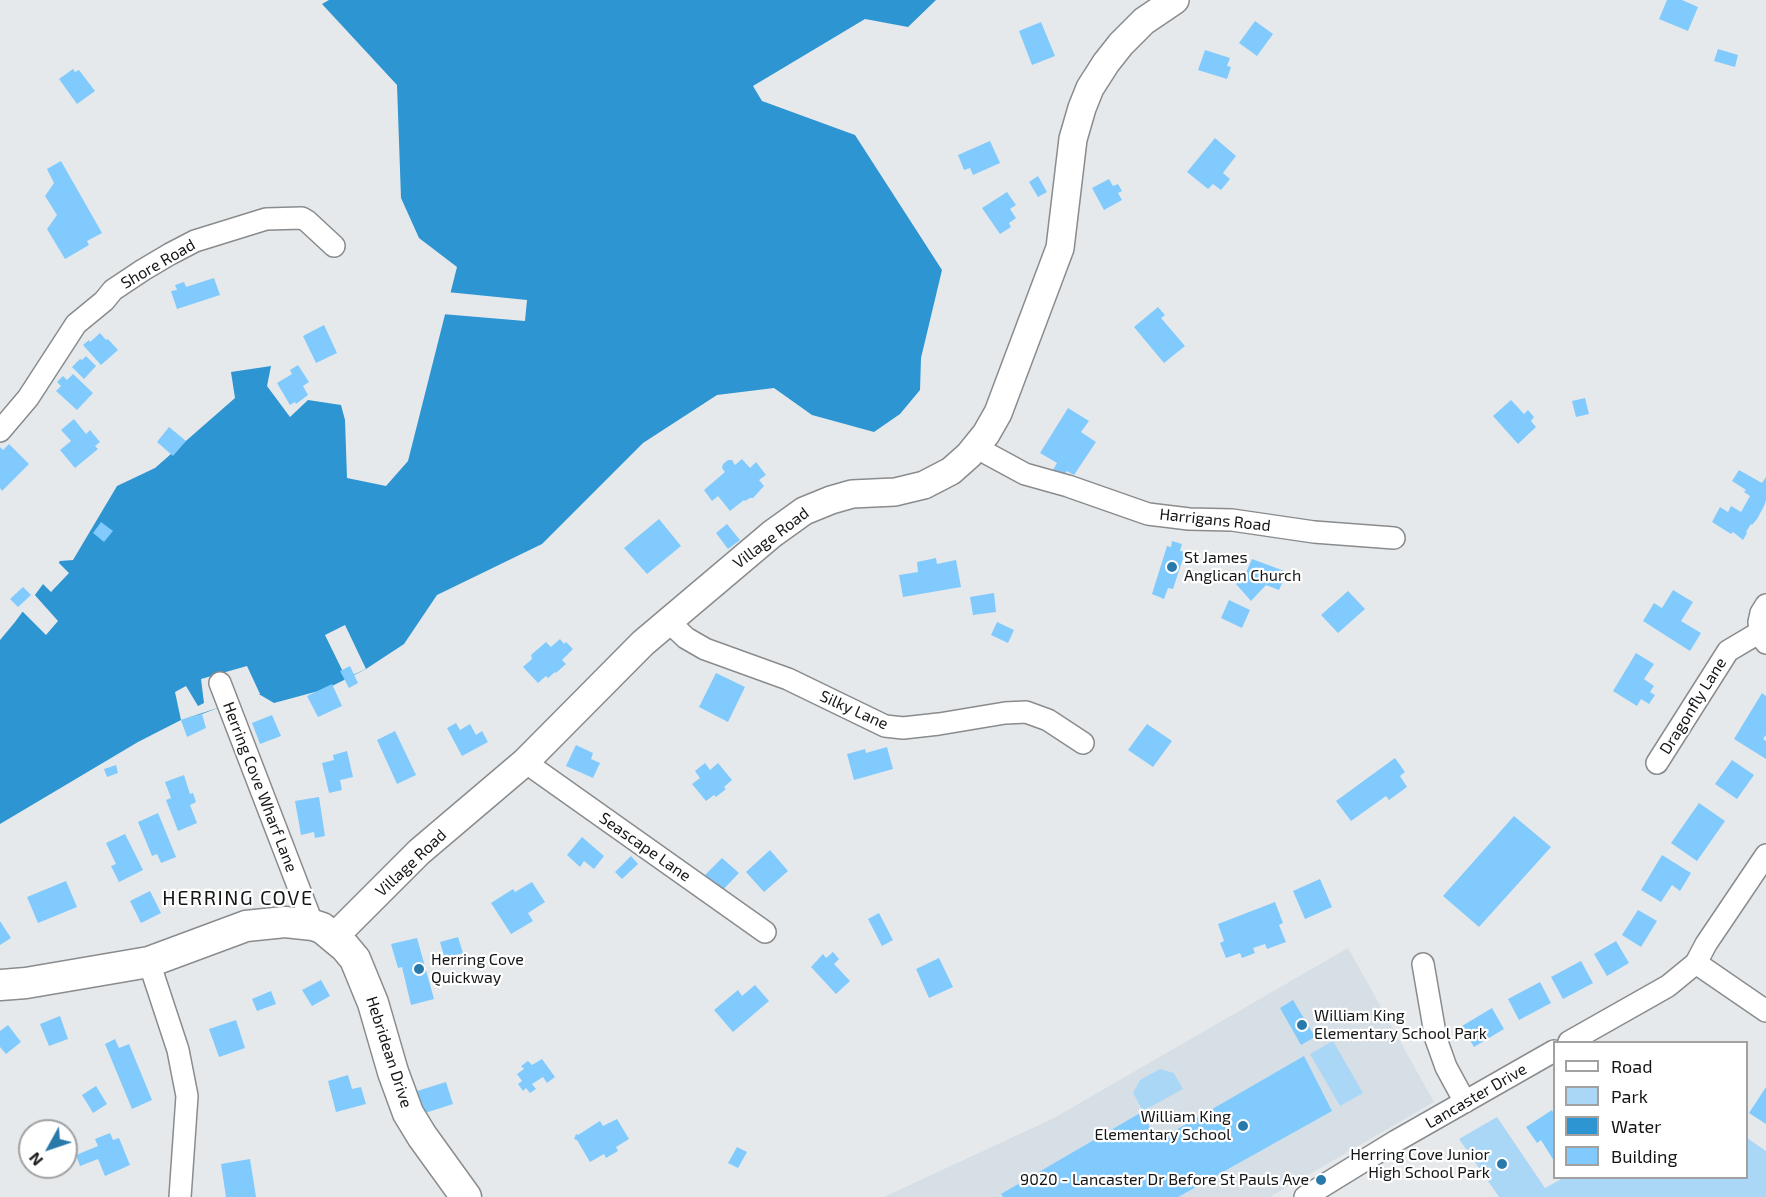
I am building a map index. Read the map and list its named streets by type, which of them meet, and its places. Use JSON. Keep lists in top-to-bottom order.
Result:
{
  "streets": {
    "main road": ["Hebridean Drive"],
    "street": [
      "Shore Road",
      "Harrigans Road",
      "Village Road",
      "Dragonfly Lane",
      "Silky Lane",
      "Herring Cove Wharf Lane",
      "Seascape Lane",
      "Lancaster Drive"
    ]
  },
  "crossings": [
    ["Harrigans Road", "Village Road"],
    ["Village Road", "Silky Lane"],
    ["Village Road", "Herring Cove Wharf Lane"],
    ["Village Road", "Seascape Lane"],
    ["Village Road", "Hebridean Drive"],
    ["Herring Cove Wharf Lane", "Hebridean Drive"]
  ],
  "districts": ["HERRING COVE"],
  "places": [
    "St James Anglican Church",
    "Herring Cove Quickway",
    "William King Elementary School Park",
    "William King Elementary School",
    "Herring Cove Junior High School Park",
    "9020 - Lancaster Dr Before St Pauls Ave"
  ],
  "legend": [
    "Road",
    "Park",
    "Water",
    "Building"
  ],
  "north": "bottom left"
}
